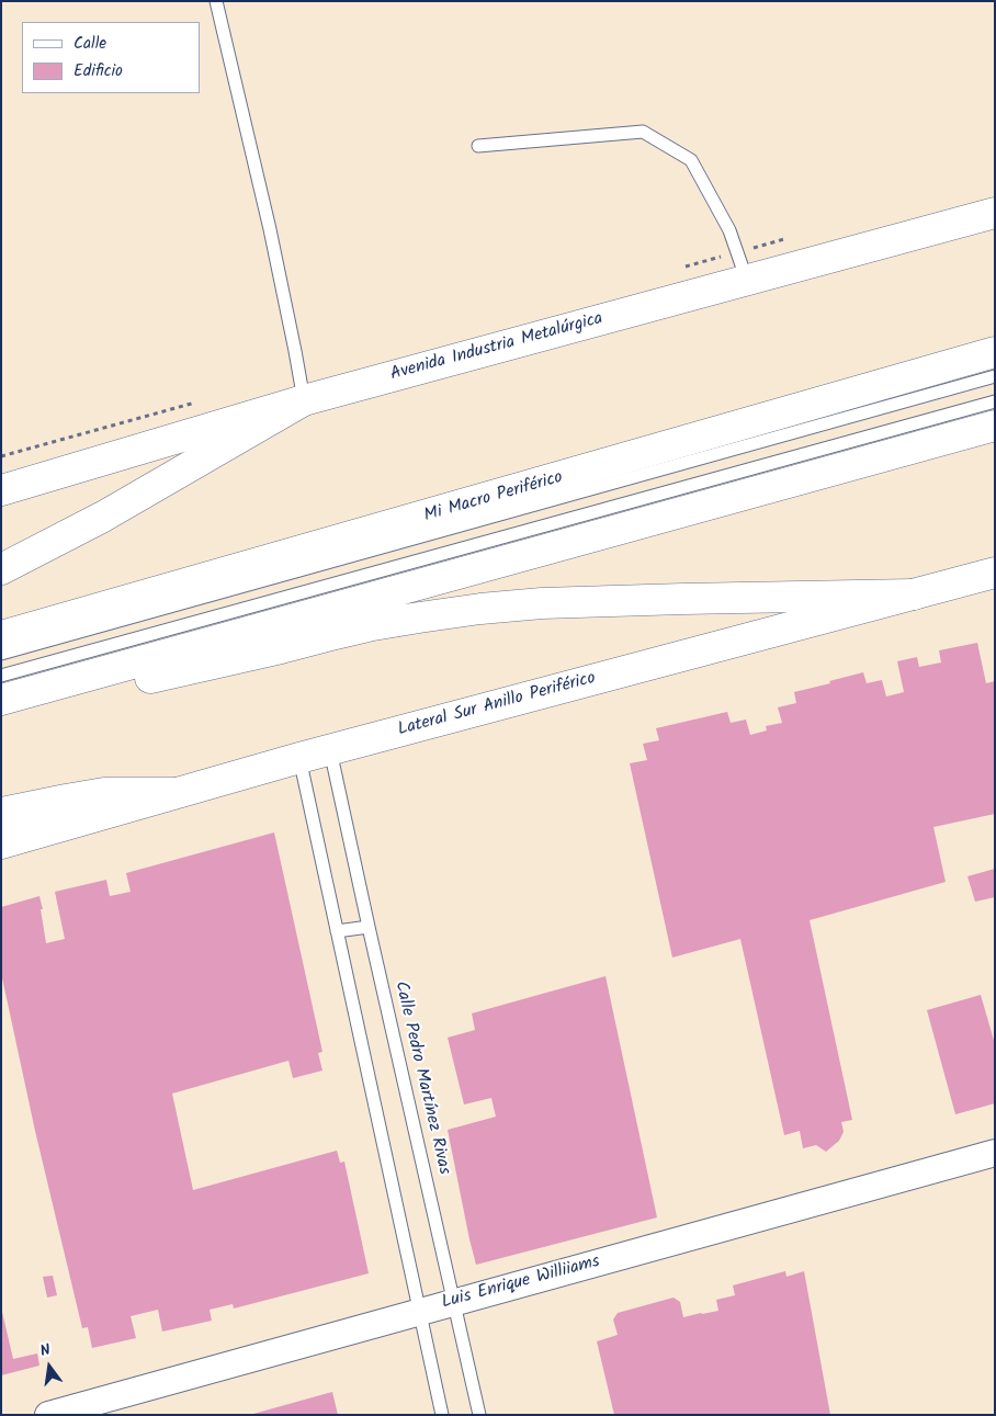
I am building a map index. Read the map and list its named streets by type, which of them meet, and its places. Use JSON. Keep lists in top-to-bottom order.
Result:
{
  "streets": {
    "main road": ["Avenida Industria Metalúrgica", "Lateral Sur Anillo Periférico"],
    "street": ["Luis Enrique Williiams"],
    "lane": ["Mi Macro Periférico", "Calle Pedro Martínez Rivas"]
  },
  "crossings": [
    ["Lateral Sur Anillo Periférico", "Calle Pedro Martínez Rivas"],
    ["Calle Pedro Martínez Rivas", "Luis Enrique Williiams"]
  ],
  "legend": ["Calle", "Edificio"],
  "north": "top"
}
